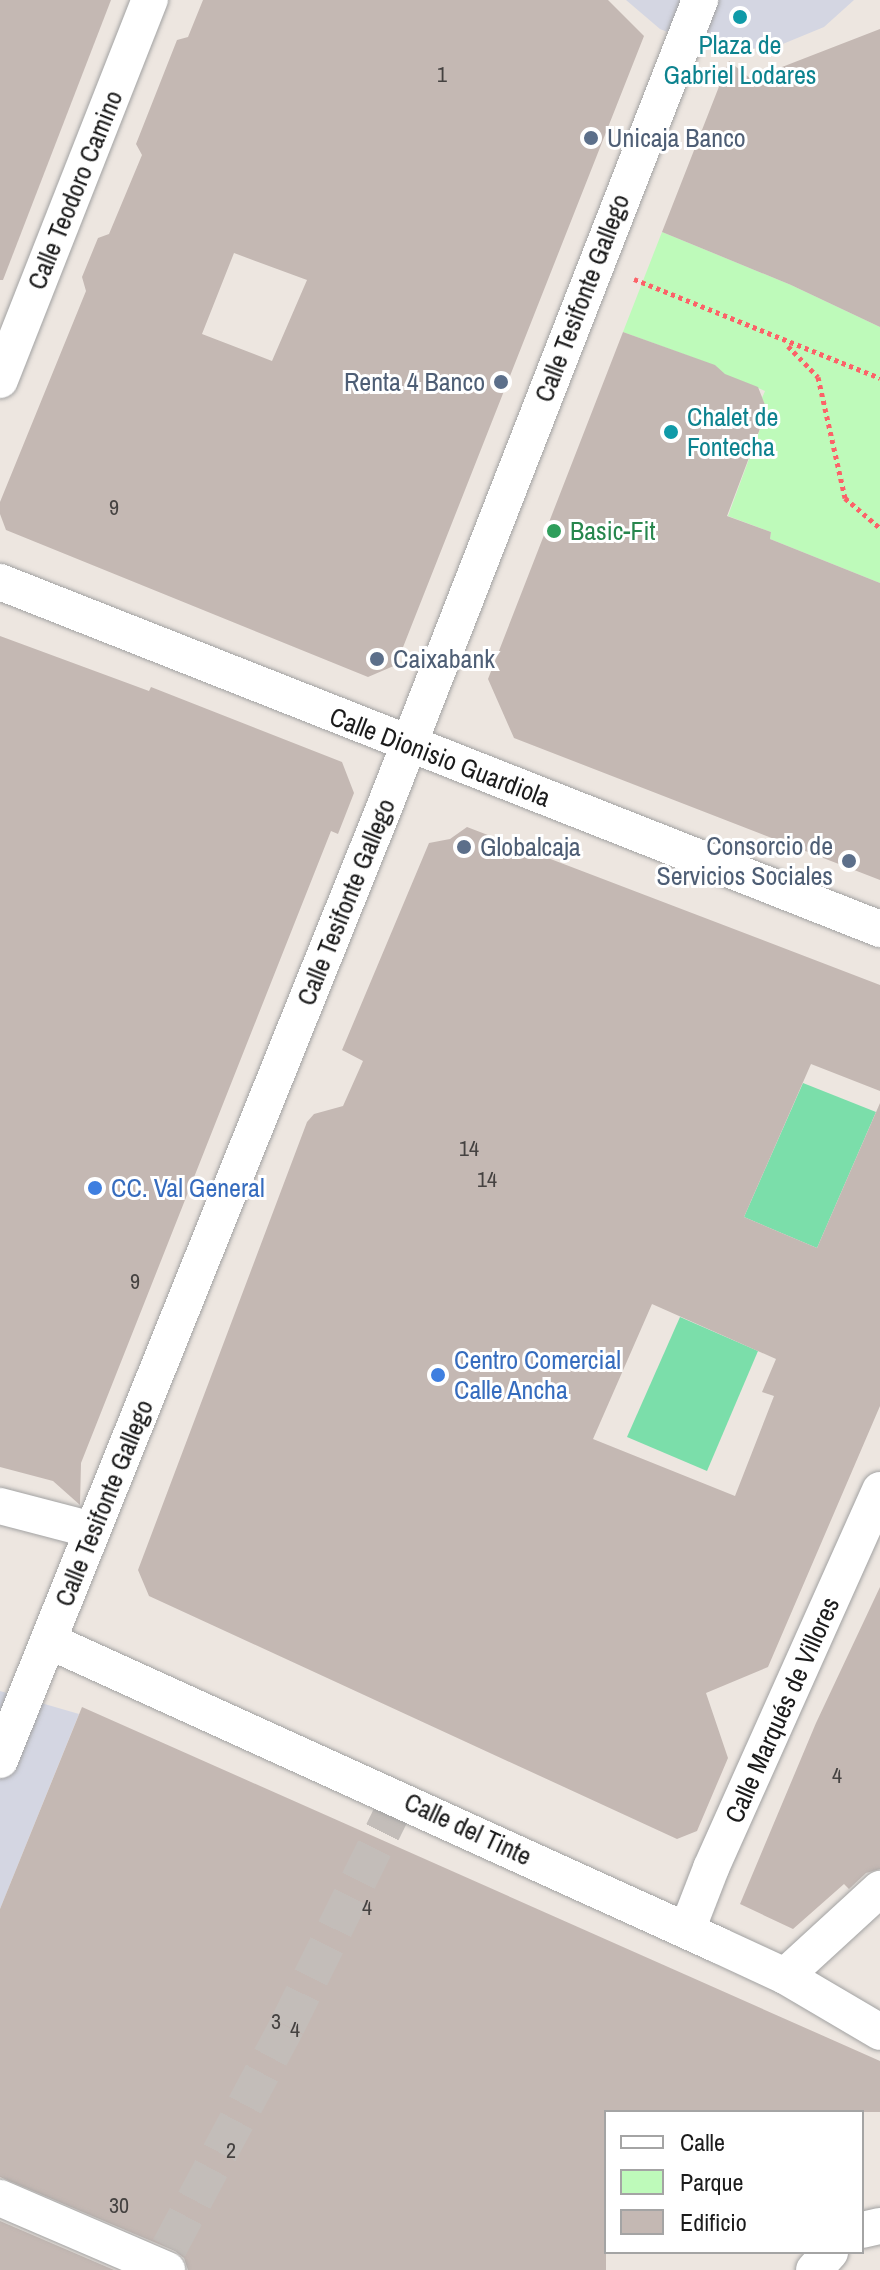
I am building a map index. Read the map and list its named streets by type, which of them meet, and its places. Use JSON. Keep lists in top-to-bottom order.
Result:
{
  "streets": {
    "street": [
      "Calle Teodoro Camino",
      "Calle Tesifonte Gallego",
      "Calle Dionisio Guardiola",
      "Calle Marqués de Villores",
      "Calle del Tinte"
    ]
  },
  "crossings": [
    ["Calle Tesifonte Gallego", "Calle Dionisio Guardiola"],
    ["Calle Tesifonte Gallego", "Calle del Tinte"],
    ["Calle Marqués de Villores", "Calle del Tinte"]
  ],
  "places": [
    "Plaza de Gabriel Lodares",
    "Unicaja Banco",
    "Renta 4 Banco",
    "Chalet de Fontecha",
    "Basic-Fit",
    "Caixabank",
    "Globalcaja",
    "Consorcio de Servicios Sociales",
    "CC. Val General",
    "Centro Comercial Calle Ancha"
  ],
  "house_numbers": [
    "1",
    "9",
    "14",
    "14",
    "9",
    "4",
    "4",
    "3",
    "4",
    "2",
    "30"
  ],
  "legend": ["Calle", "Parque", "Edificio"]
}
